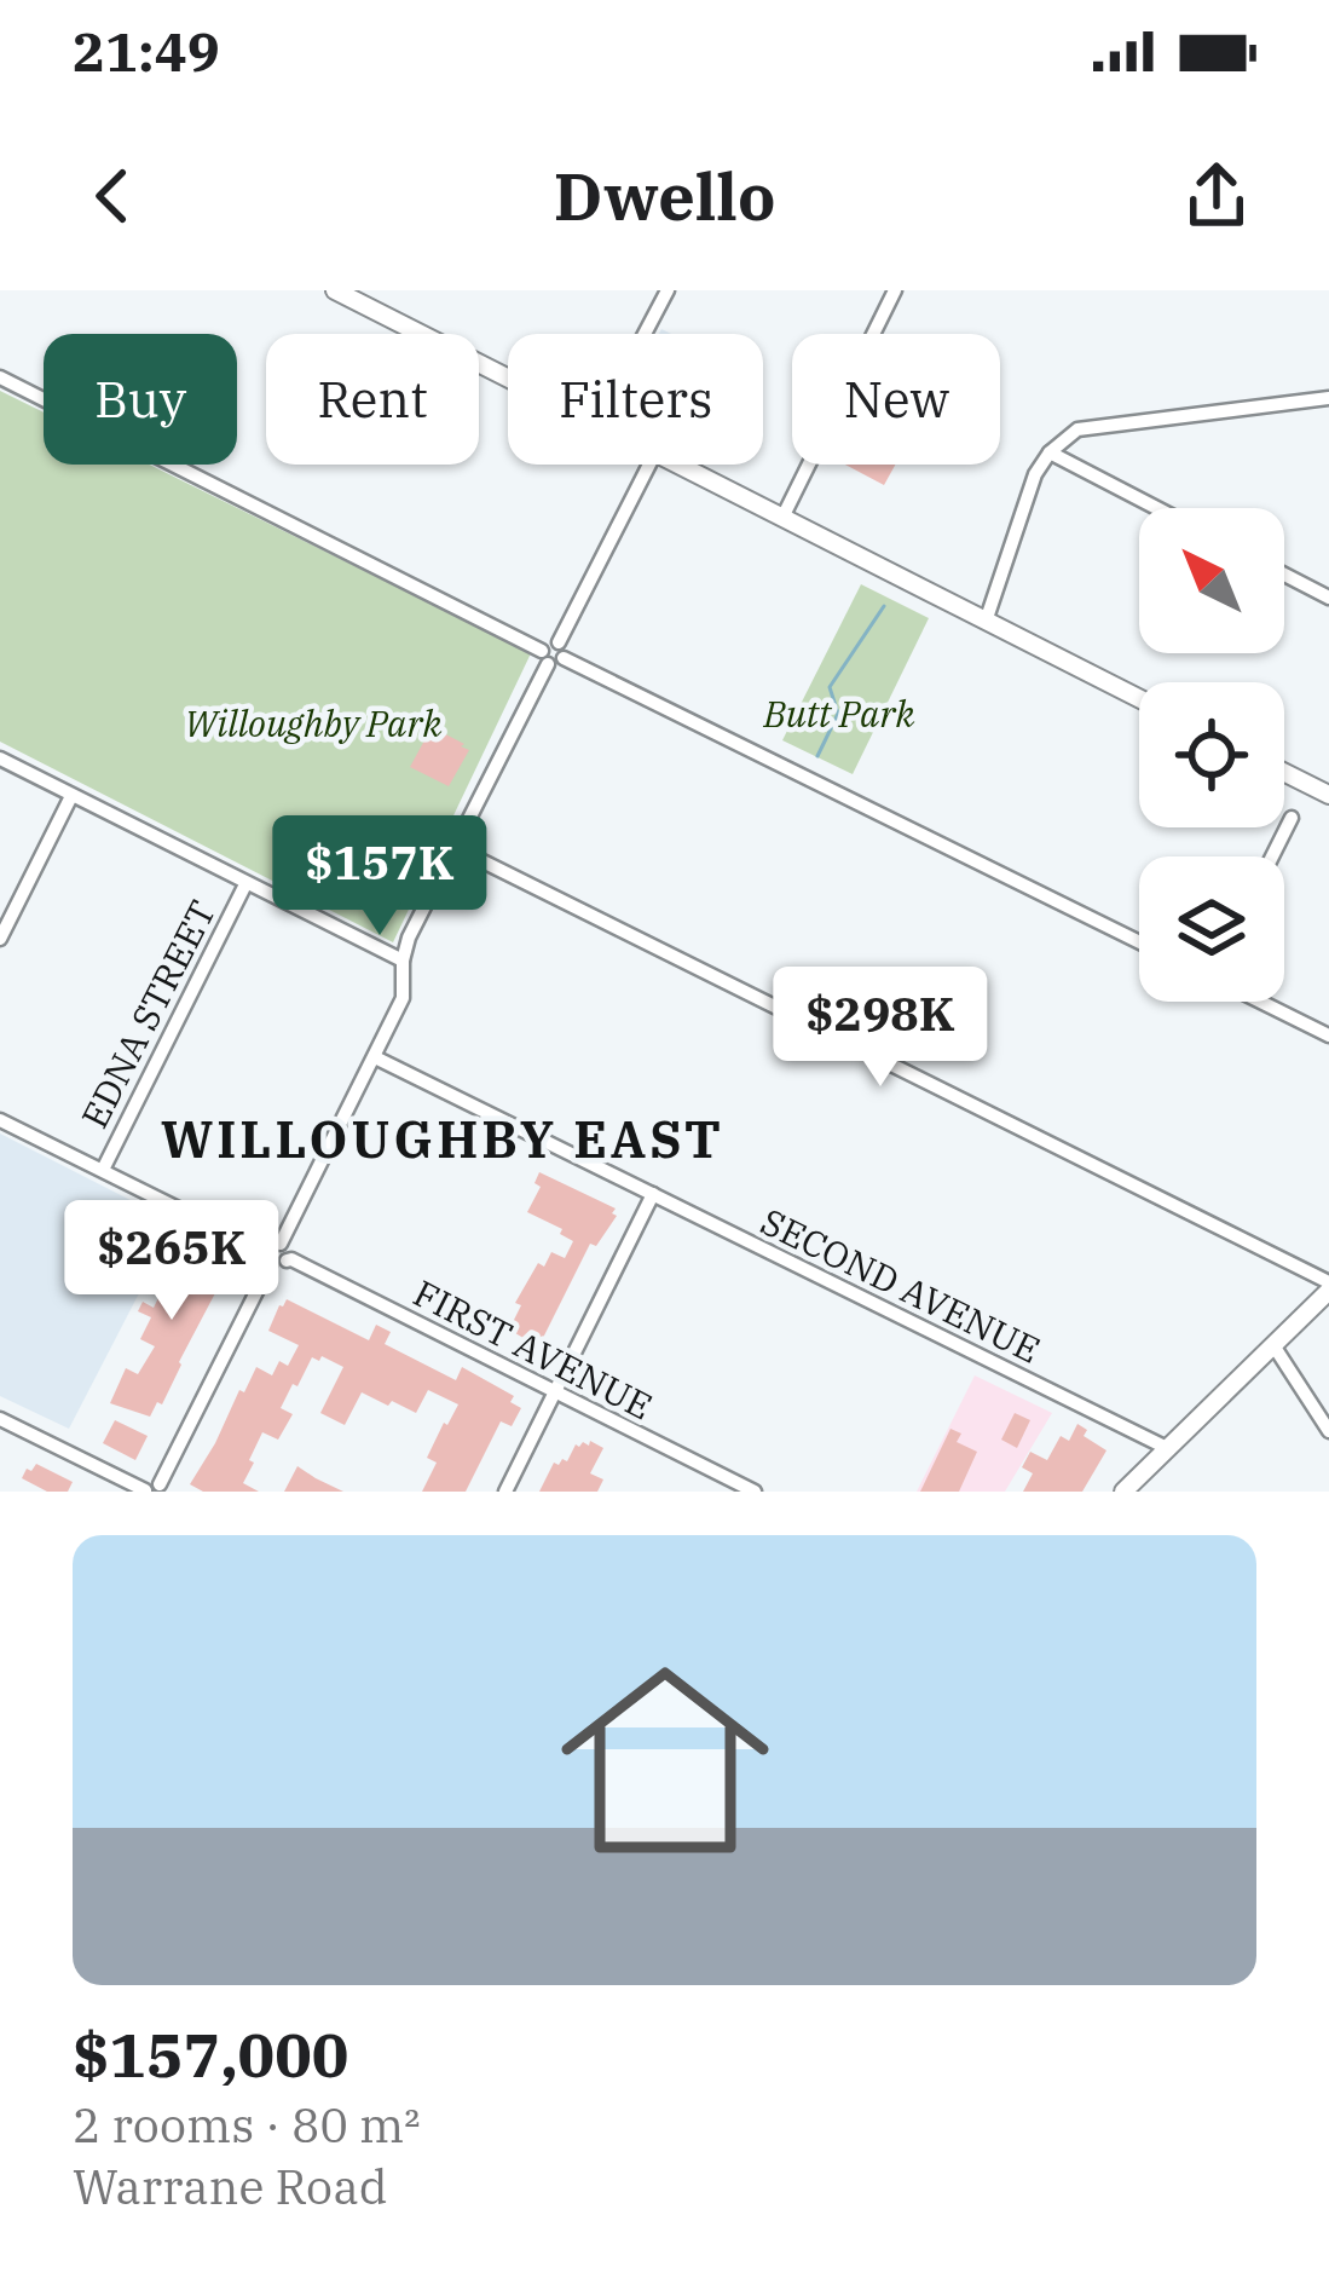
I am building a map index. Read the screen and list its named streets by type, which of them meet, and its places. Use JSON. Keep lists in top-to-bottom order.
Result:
{
  "streets": {
    "street": ["EDNA STREET", "SECOND AVENUE", "FIRST AVENUE"]
  },
  "districts": ["WILLOUGHBY EAST"],
  "parks": ["Butt Park", "Willoughby Park"],
  "north": "top left",
  "page": {
    "status": "21:49",
    "header": "Dwello",
    "chip": [
      "Buy",
      "Rent",
      "Filters",
      "New"
    ],
    "price": ["$157K", "$298K", "$265K"],
    "list": [
      {
        "name": "$157,000",
        "note": "2 rooms · 80 m² · Warrane Road"
      }
    ]
  }
}
